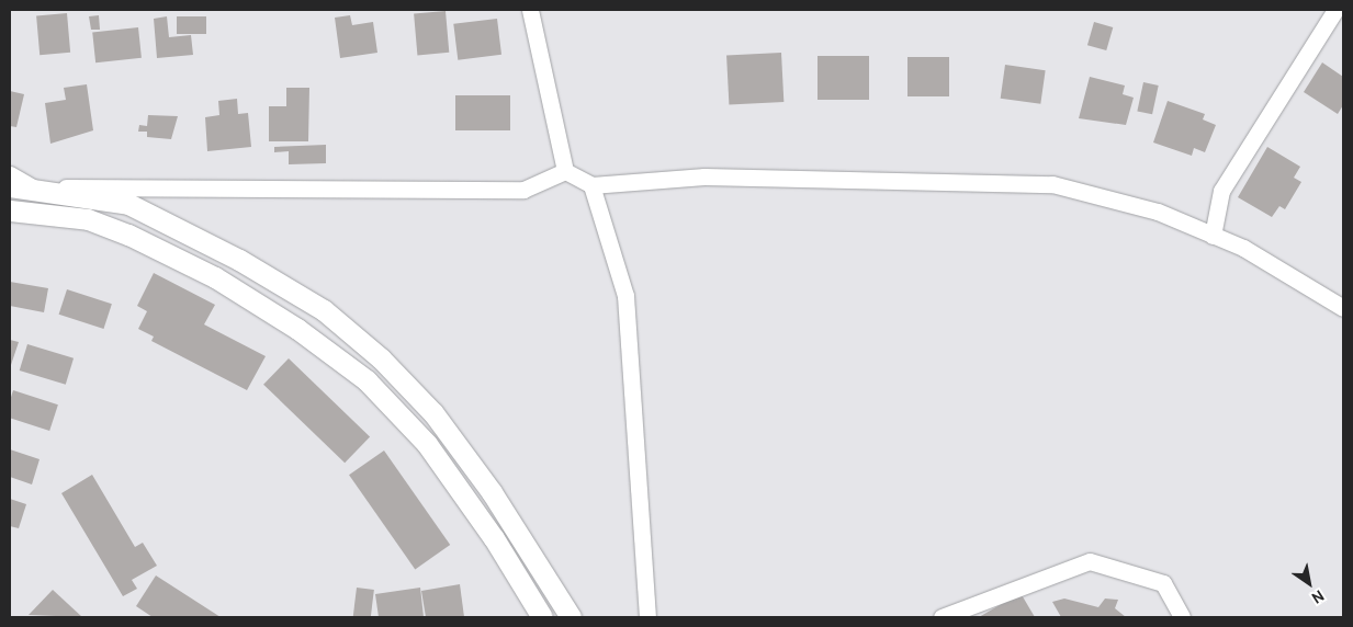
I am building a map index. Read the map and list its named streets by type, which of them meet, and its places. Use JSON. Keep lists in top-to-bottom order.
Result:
{
  "north": "bottom right"
}
